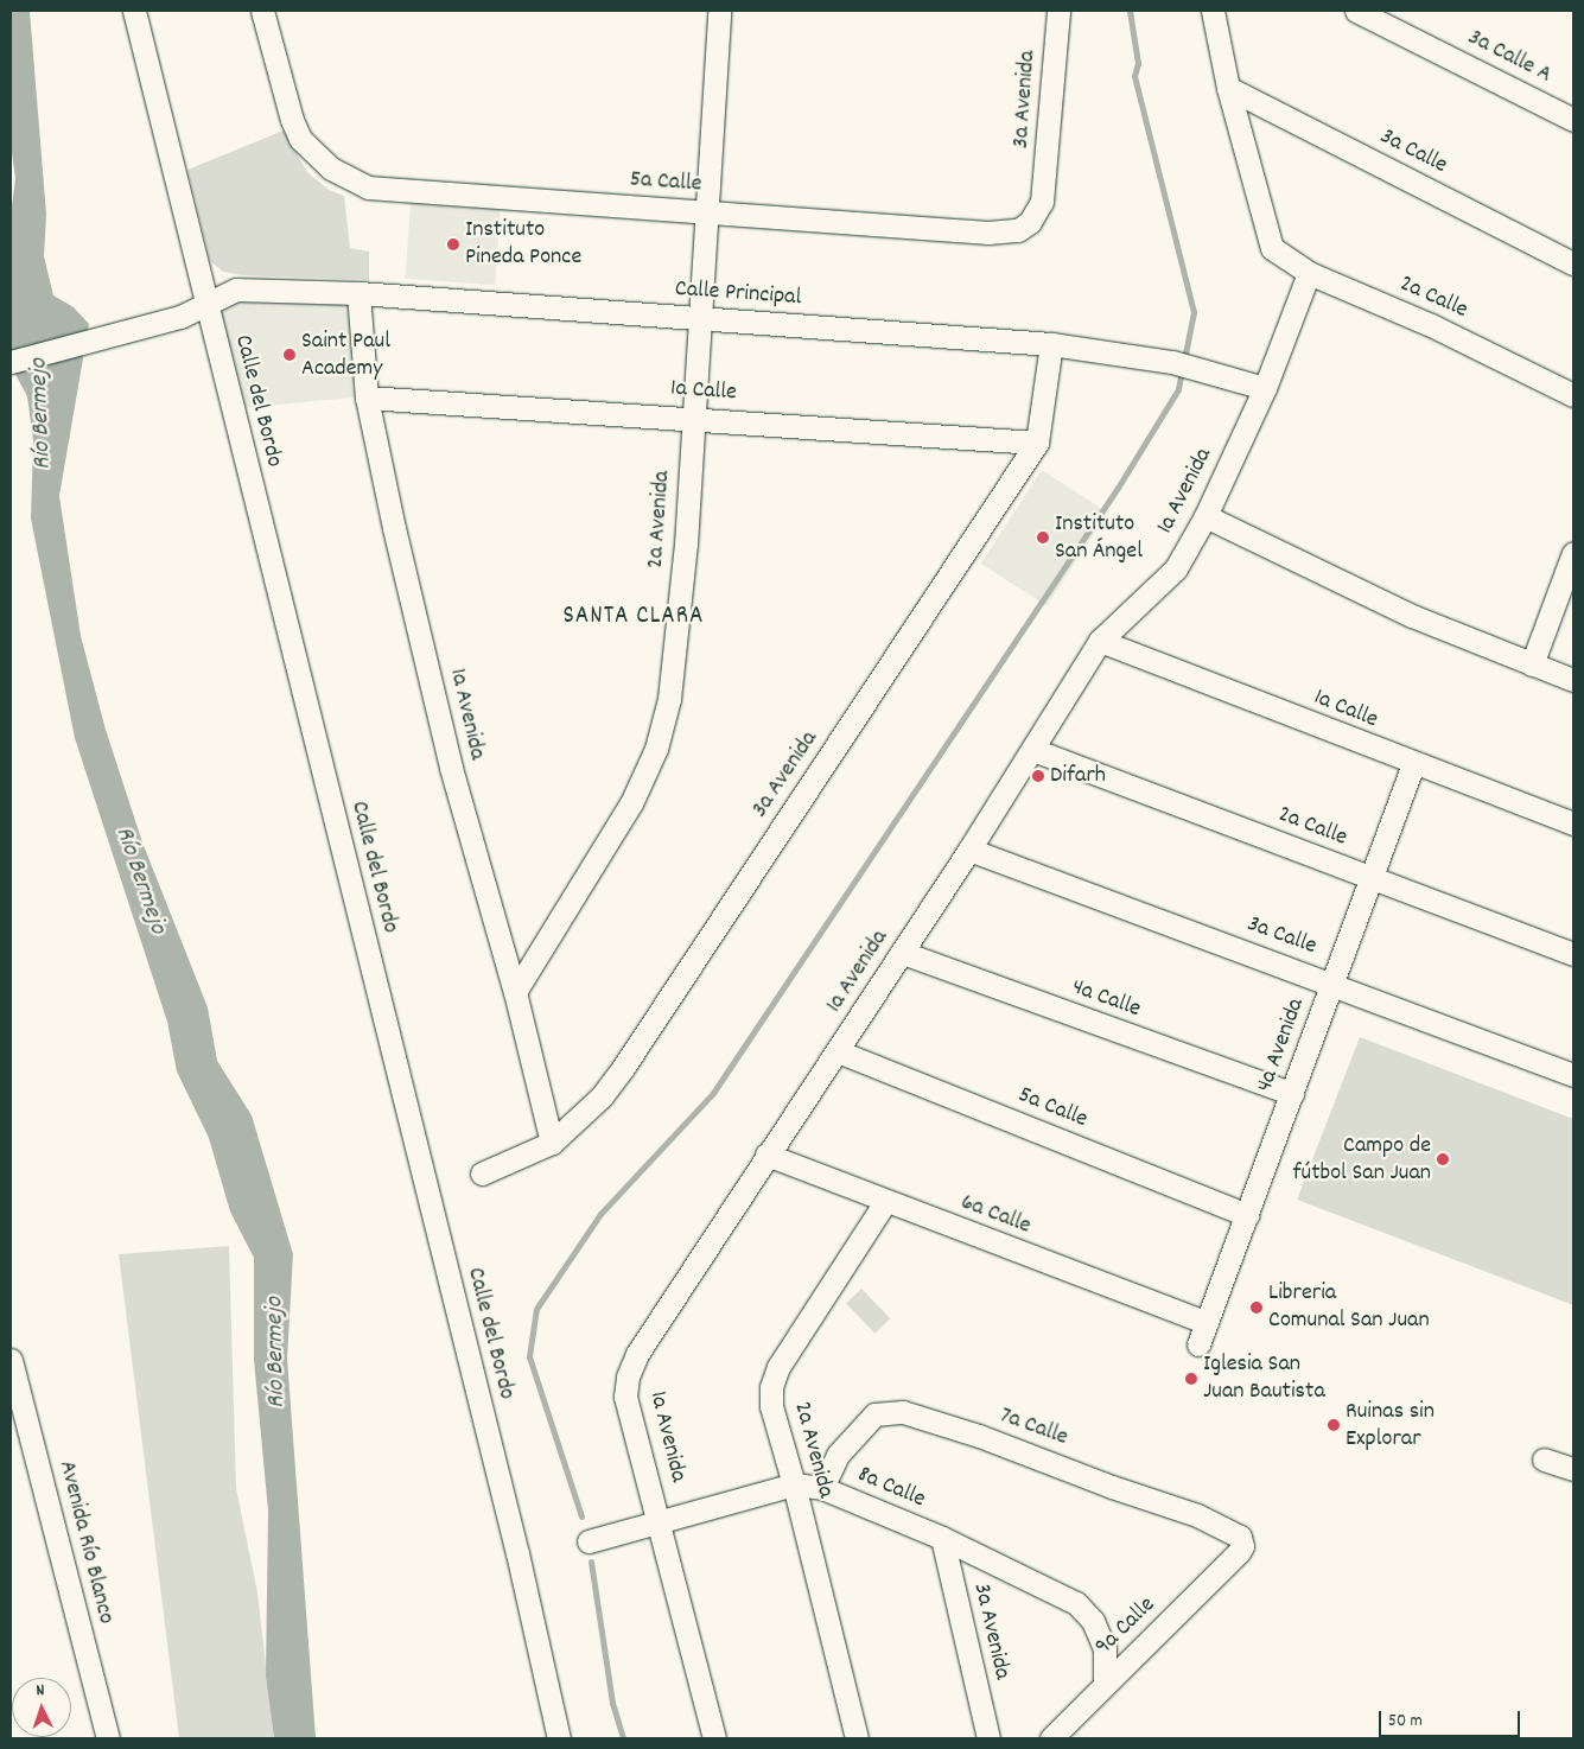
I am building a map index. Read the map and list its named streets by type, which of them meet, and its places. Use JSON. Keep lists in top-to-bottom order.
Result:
{
  "streets": {
    "street": [
      "3a Calle A",
      "3a Avenida",
      "3a Calle",
      "5a Calle",
      "Calle Principal",
      "2a Calle",
      "1a Calle",
      "Calle del Bordo",
      "1a Avenida",
      "2a Avenida",
      "4a Calle",
      "4a Avenida",
      "6a Calle",
      "7a Calle",
      "8a Calle",
      "Avenida Río Blanco",
      "9a Calle"
    ]
  },
  "crossings": [
    ["3a Avenida", "5a Calle"],
    ["3a Avenida", "Calle Principal"],
    ["3a Avenida", "1a Calle"],
    ["3a Avenida", "1a Avenida"],
    ["3a Avenida", "8a Calle"],
    ["3a Calle", "2a Calle"],
    ["3a Calle", "1a Avenida"],
    ["3a Calle", "4a Avenida"],
    ["5a Calle", "1a Avenida"],
    ["5a Calle", "2a Avenida"],
    ["5a Calle", "4a Avenida"],
    ["Calle Principal", "Calle del Bordo"],
    ["Calle Principal", "1a Avenida"],
    ["Calle Principal", "2a Avenida"],
    ["2a Calle", "1a Avenida"],
    ["2a Calle", "4a Avenida"],
    ["1a Calle", "1a Avenida"],
    ["1a Calle", "2a Avenida"],
    ["1a Calle", "4a Avenida"],
    ["1a Avenida", "2a Avenida"],
    ["1a Avenida", "4a Calle"],
    ["1a Avenida", "6a Calle"],
    ["1a Avenida", "8a Calle"],
    ["2a Avenida", "6a Calle"],
    ["2a Avenida", "8a Calle"],
    ["4a Calle", "4a Avenida"],
    ["4a Avenida", "6a Calle"],
    ["7a Calle", "8a Calle"],
    ["7a Calle", "9a Calle"],
    ["8a Calle", "9a Calle"]
  ],
  "districts": ["SANTA CLARA"],
  "water": ["Río Bermejo"],
  "places": [
    "Instituto Pineda Ponce",
    "Saint Paul Academy",
    "Instituto San Ángel",
    "Difarh",
    "Campo de fútbol San Juan",
    "Libreria Comunal San Juan",
    "Iglesia San Juan Bautista",
    "Ruinas sin Explorar"
  ],
  "scale_bar": "50 m",
  "north": "top"
}
